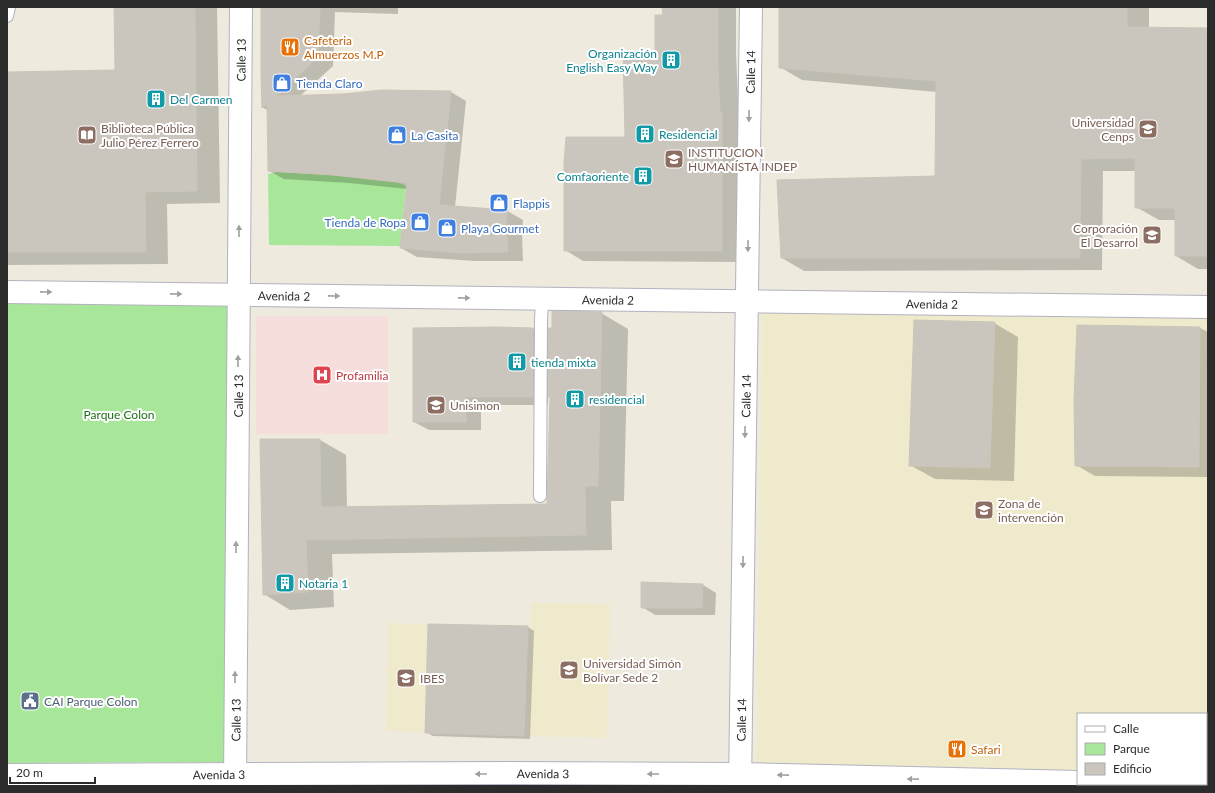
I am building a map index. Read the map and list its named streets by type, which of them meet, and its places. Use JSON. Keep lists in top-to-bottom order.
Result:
{
  "streets": {
    "street": [
      "Calle 13",
      "Calle 14",
      "Avenida 2",
      "Avenida 3"
    ]
  },
  "crossings": [
    ["Calle 13", "Avenida 2"],
    ["Calle 13", "Avenida 3"],
    ["Calle 14", "Avenida 2"],
    ["Calle 14", "Avenida 3"]
  ],
  "one_way": [
    "Calle 13",
    "Calle 14",
    "Avenida 2",
    "Avenida 3"
  ],
  "parks": ["Parque Colon"],
  "places": {
    "restaurant": ["Cafeteria Almuerzos M.P", "Safari"],
    "building": [
      "Organización English Easy Way",
      "Del Carmen",
      "Residencial",
      "Comfaoriente",
      "tienda mixta",
      "residencial",
      "Notaria 1"
    ],
    "shop": [
      "Tienda Claro",
      "La Casita",
      "Flappis",
      "Tienda de Ropa",
      "Playa Gourmet"
    ],
    "school or university": [
      "Universidad Cenps",
      "INSTITUCION HUMANÍSTA INDEP",
      "Corporación El Desarrol",
      "Unisimon",
      "Zona de intervención",
      "Universidad Simón Bolívar Sede 2",
      "IBES"
    ],
    "library": ["Biblioteca Pública Julio Pérez Ferrero"],
    "hospital": ["Profamilia"],
    "public building": ["CAI Parque Colon"]
  },
  "legend": ["Calle", "Parque", "Edificio"],
  "scale_bar": "20 m"
}
